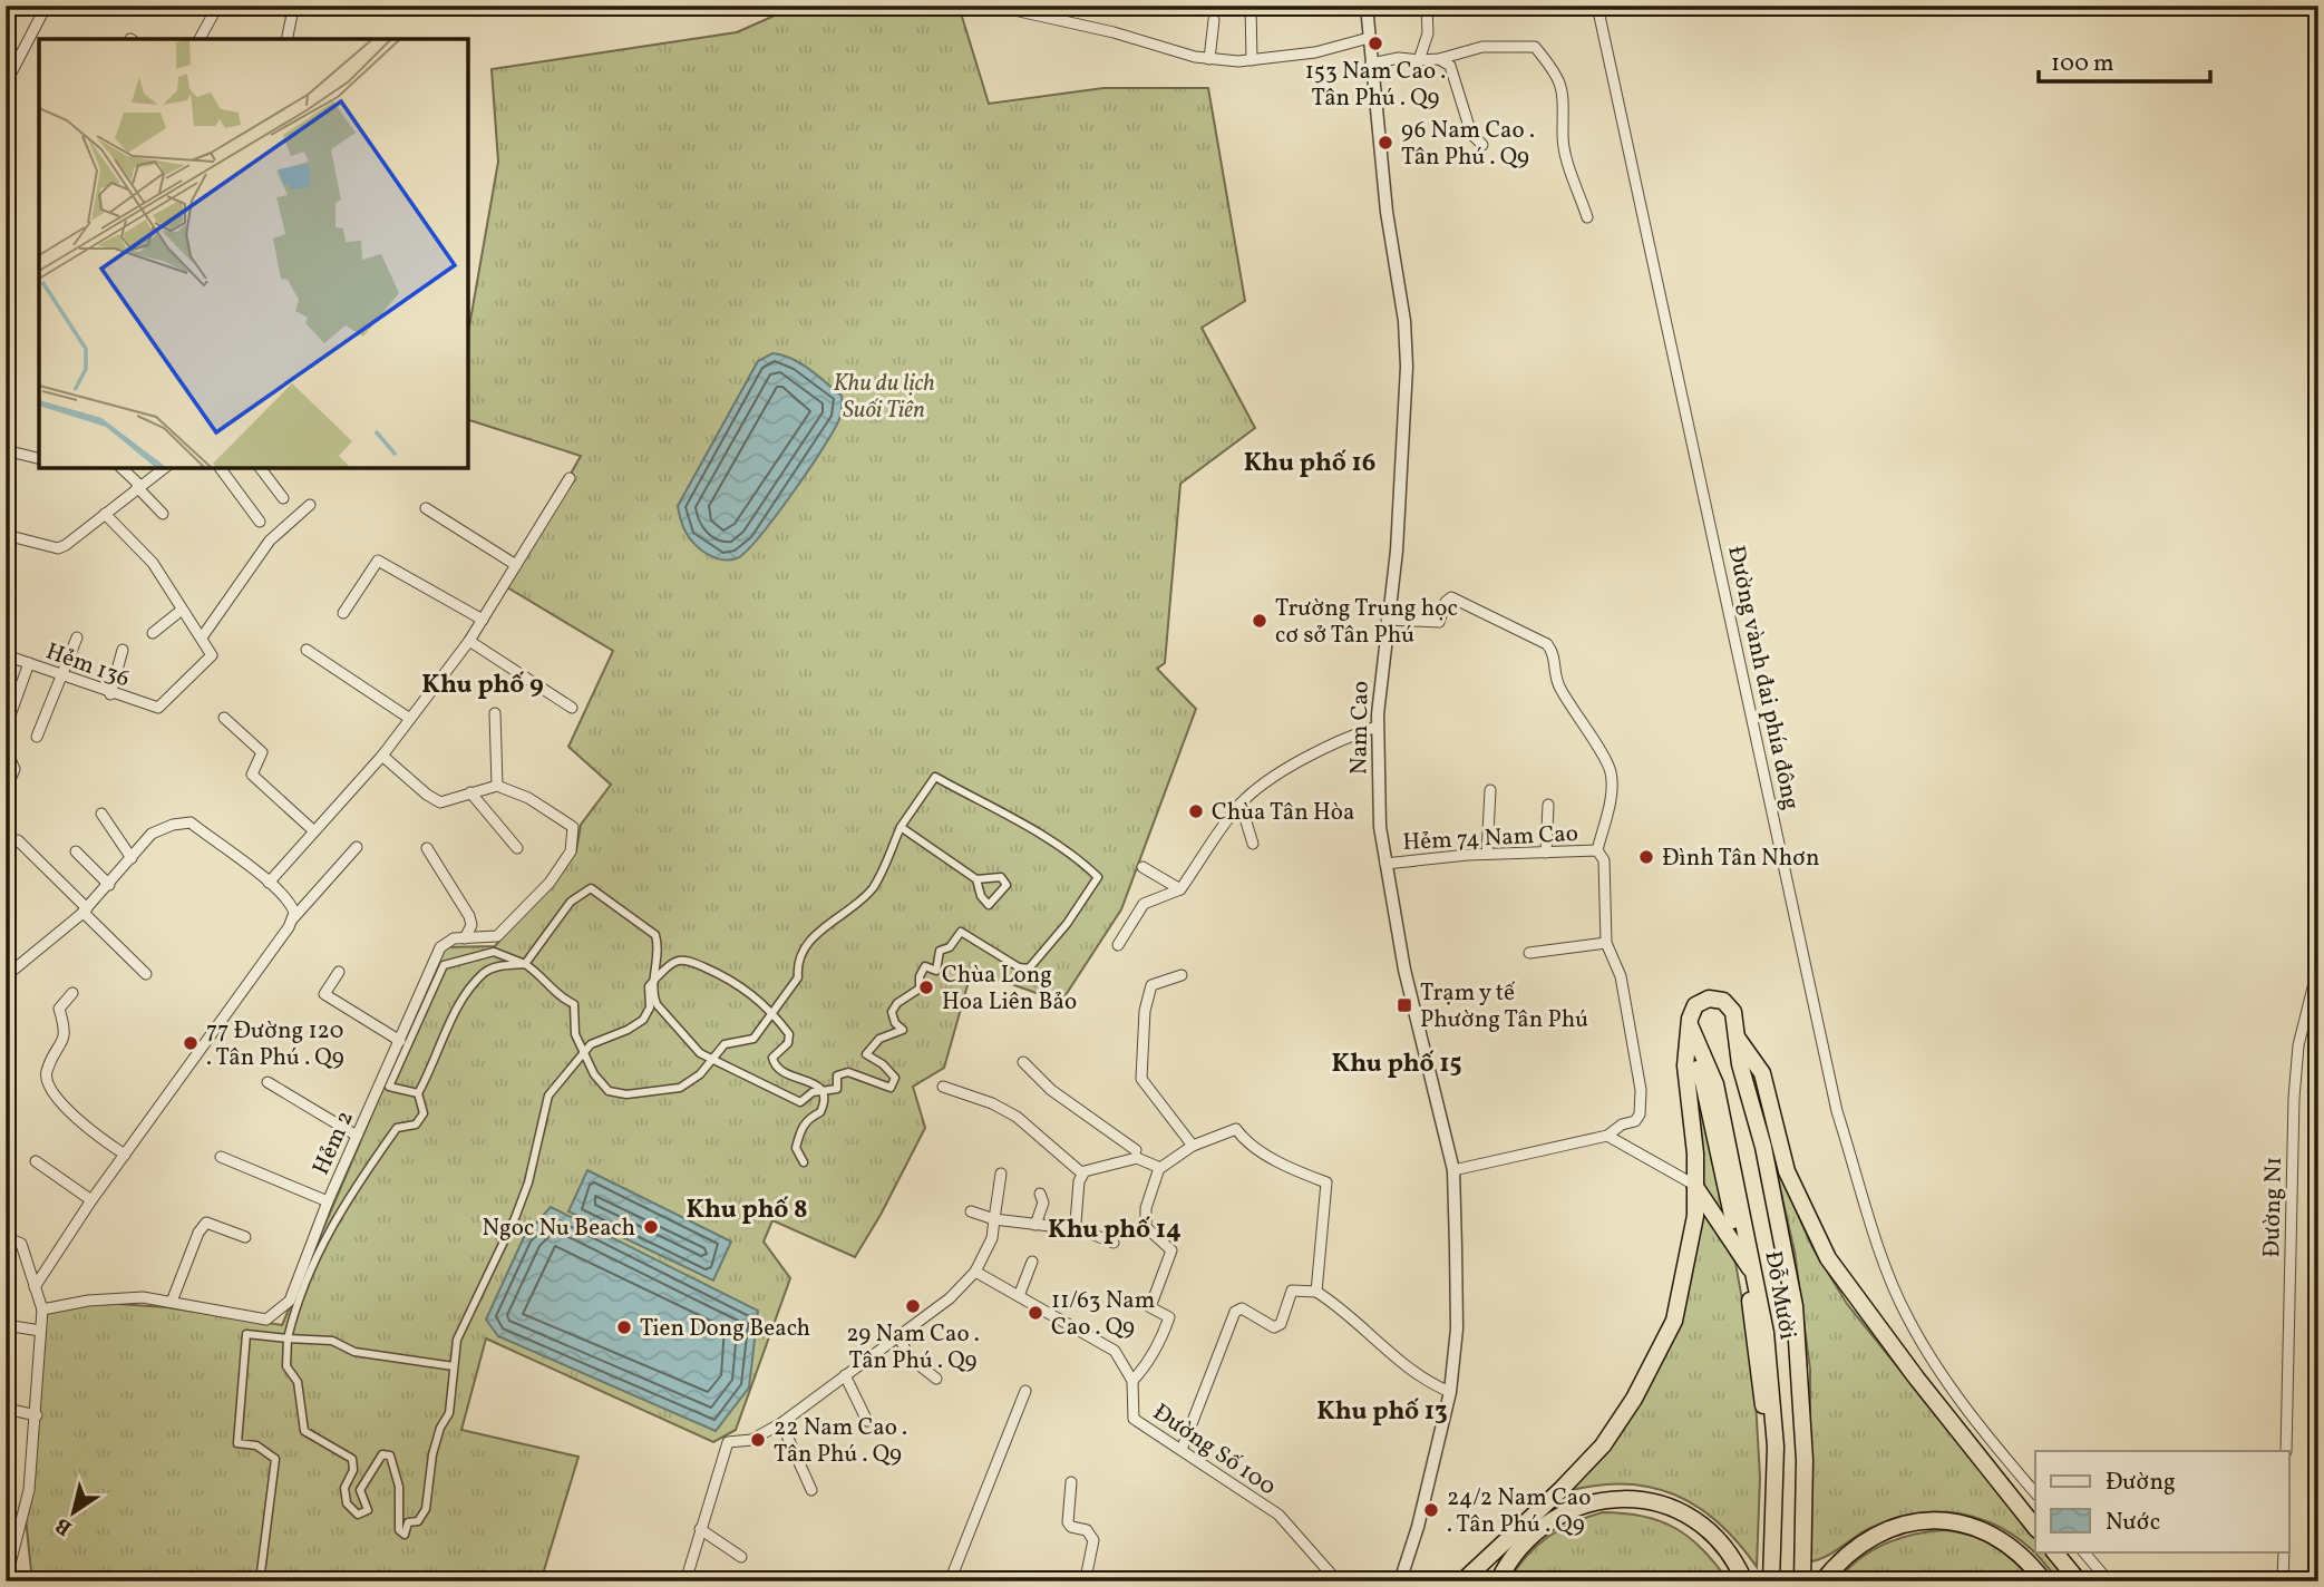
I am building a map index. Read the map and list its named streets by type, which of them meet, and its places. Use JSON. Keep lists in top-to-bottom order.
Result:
{
  "streets": {
    "highway": ["Đỗ Mười"],
    "street": [
      "Hẻm 136",
      "Đường vành đai phía đông",
      "Nam Cao",
      "Hẻm 74 Nam Cao",
      "Hẻm 2",
      "Đường N1",
      "Đường Số 100"
    ]
  },
  "crossings": [
    ["Nam Cao", "Hẻm 74 Nam Cao"]
  ],
  "districts": [
    "Khu phố 16",
    "Khu phố 9",
    "Khu phố 15",
    "Khu phố 8",
    "Khu phố 14",
    "Khu phố 13"
  ],
  "parks": ["Khu du lịch Suối Tiên"],
  "places": {
    "other": [
      "153 Nam Cao . Tân Phú . Q9",
      "96 Nam Cao . Tân Phú . Q9",
      "Trường Trung học cơ sở Tân Phú",
      "Chùa Tân Hòa",
      "Đình Tân Nhơn",
      "Chùa Long Hoa Liên Bảo",
      "77 Đường 120 . Tân Phú . Q9",
      "Ngoc Nu Beach",
      "29 Nam Cao . Tân Phú . Q9",
      "11/63 Nam Cao . Q9",
      "Tien Dong Beach",
      "22 Nam Cao . Tân Phú . Q9",
      "24/2 Nam Cao . Tân Phú . Q9"
    ],
    "transit": ["Trạm y tế Phường Tân Phú"]
  },
  "legend": ["Đường", "Nước"],
  "scale_bar": "100 m",
  "north": "bottom left"
}
